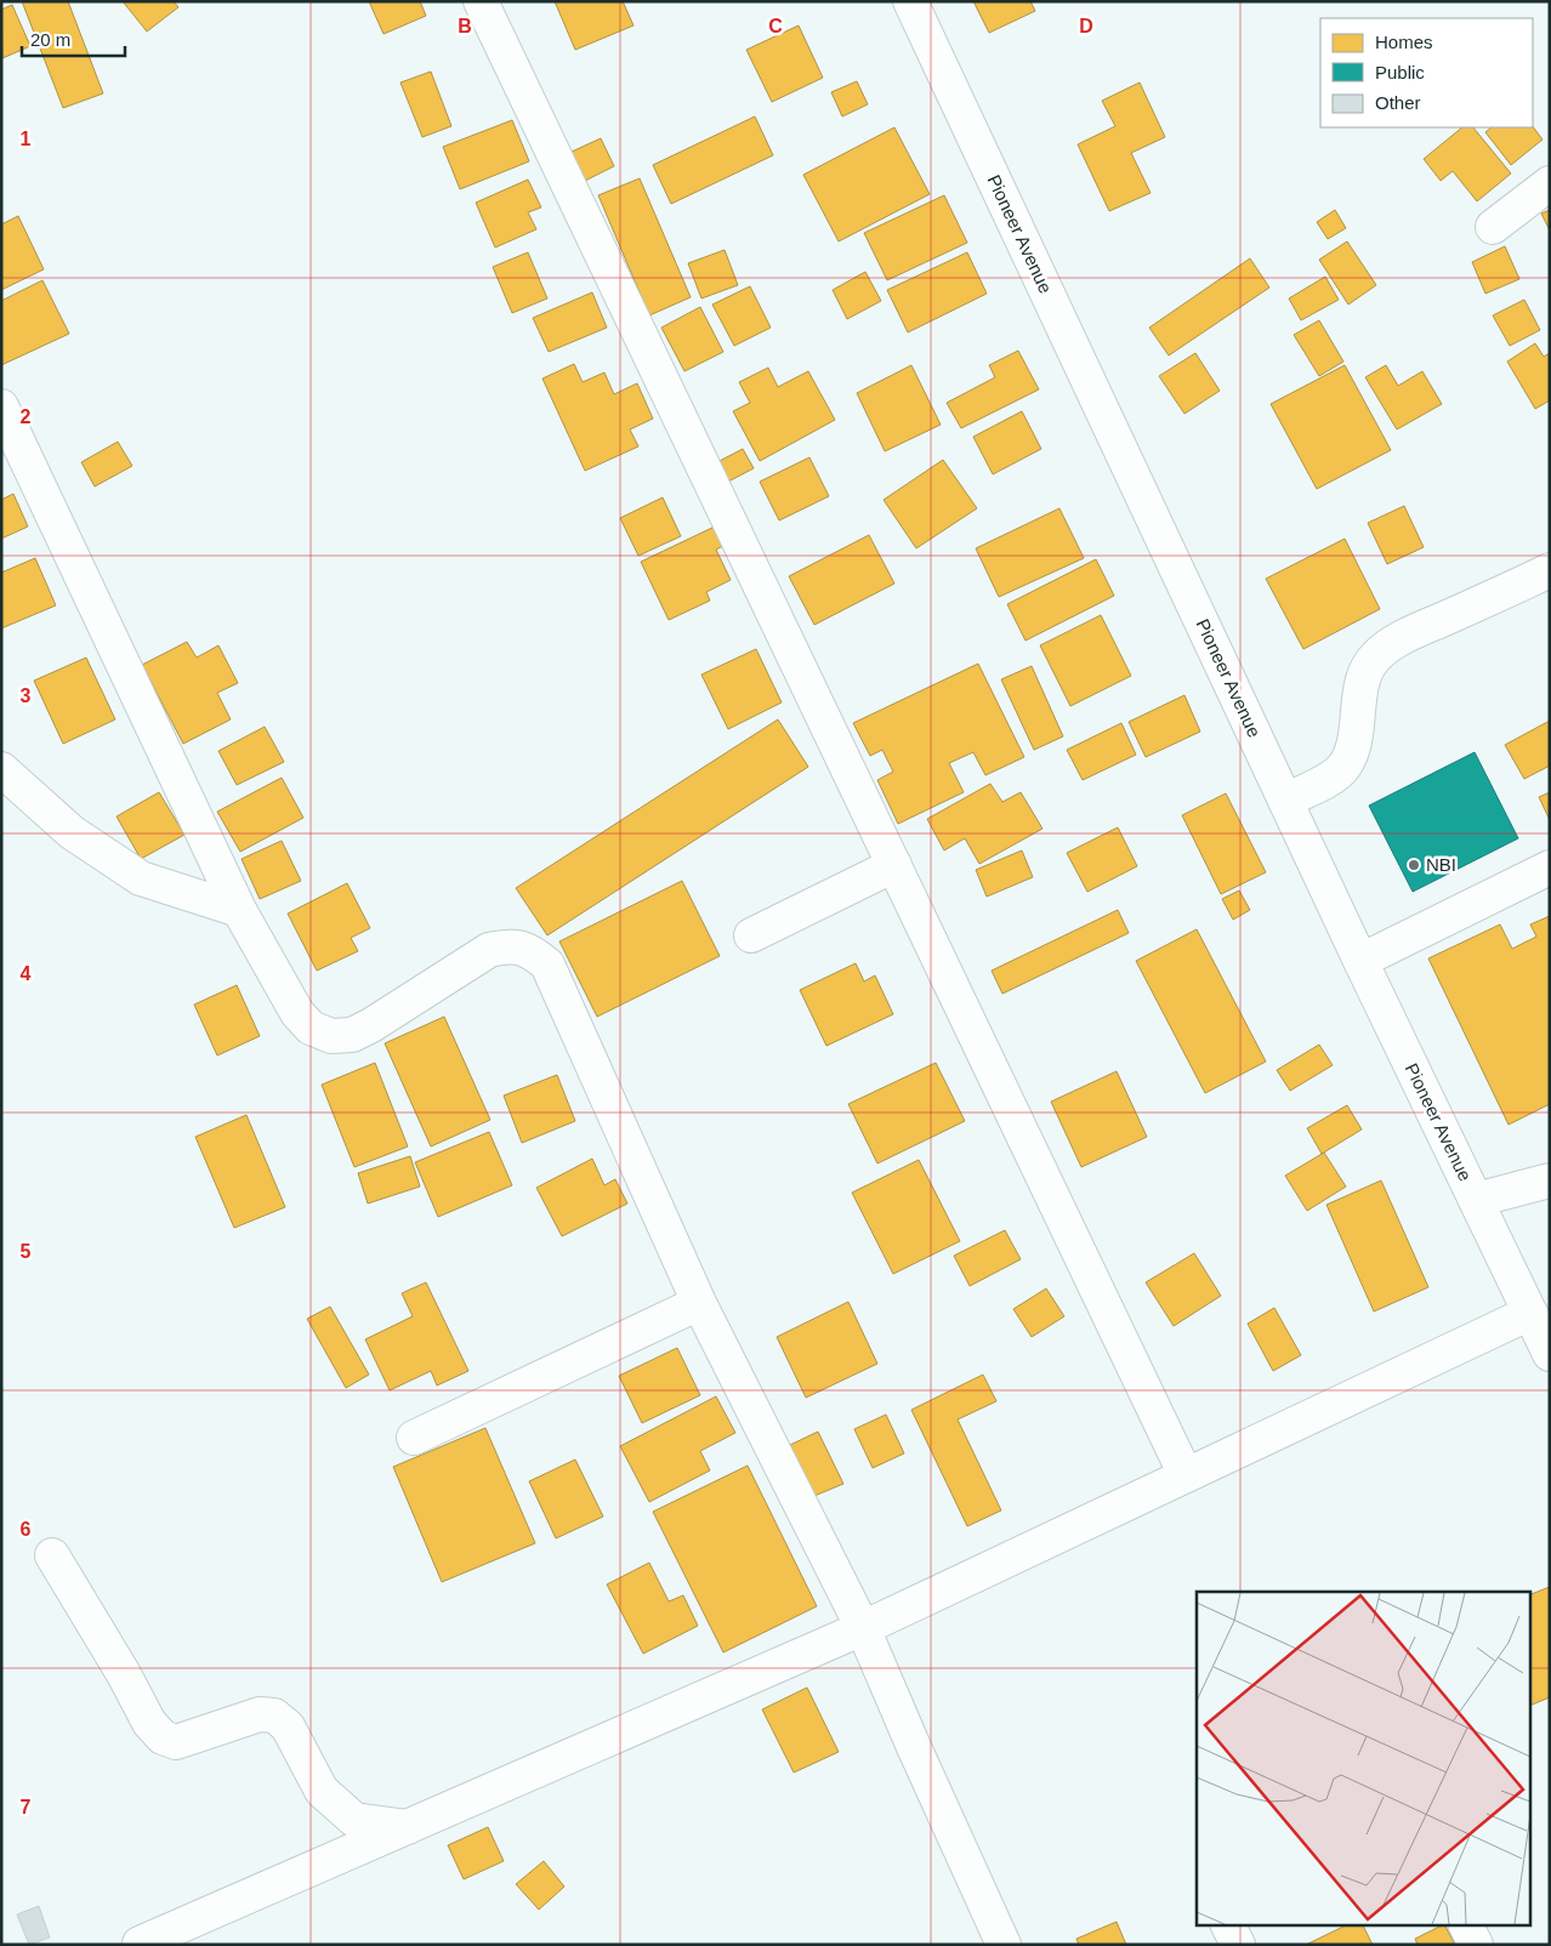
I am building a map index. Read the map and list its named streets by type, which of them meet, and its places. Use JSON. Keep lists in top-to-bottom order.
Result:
{
  "streets": {
    "main road": ["Pioneer Avenue"]
  },
  "places": ["NBI"],
  "legend": ["Homes", "Public", "Other"],
  "scale_bar": "20 m",
  "grid": {
    "columns": ["B", "C", "D"],
    "rows": [
      "1",
      "2",
      "3",
      "4",
      "5",
      "6",
      "7"
    ]
  }
}
